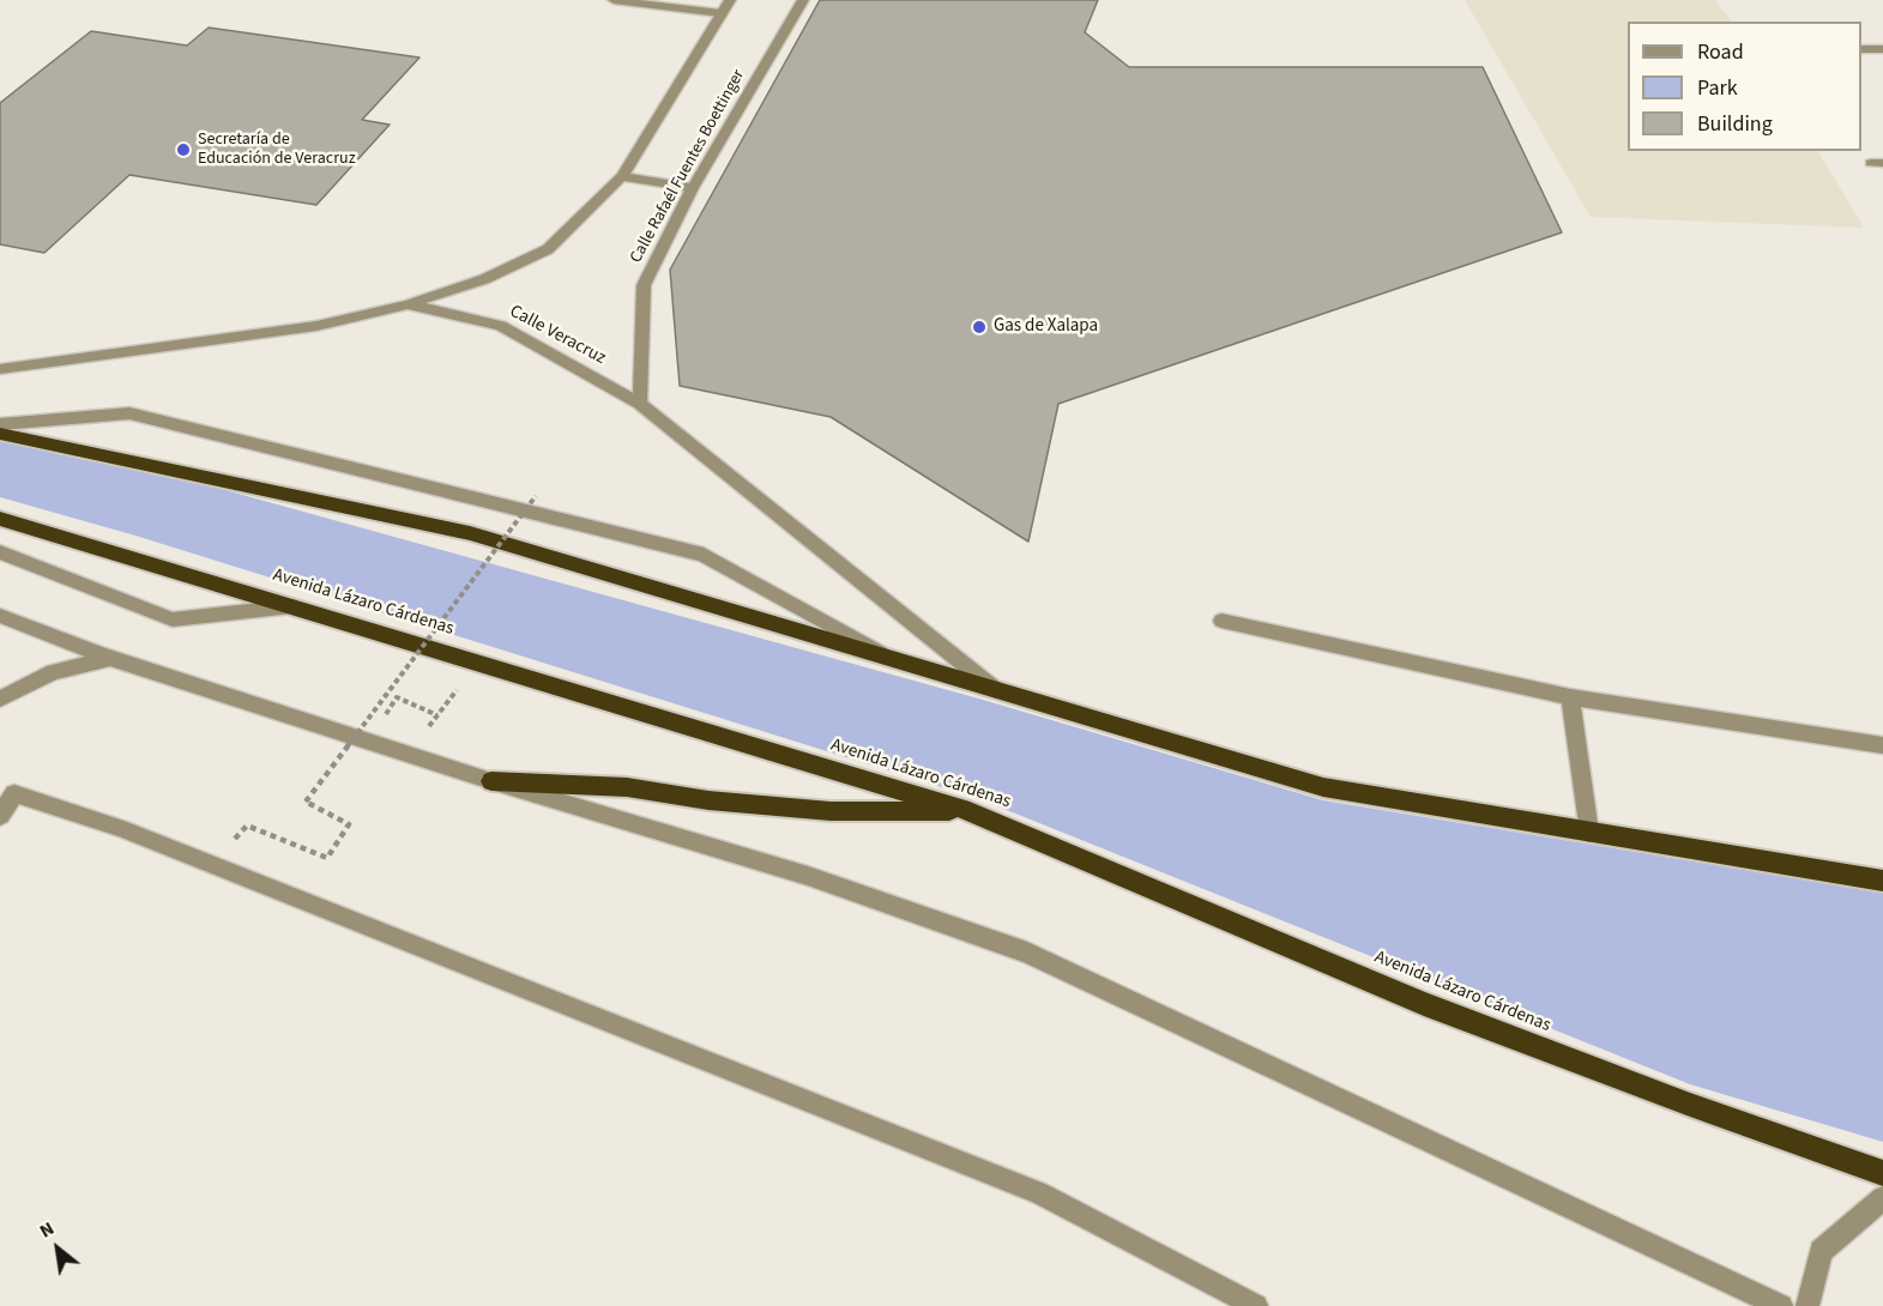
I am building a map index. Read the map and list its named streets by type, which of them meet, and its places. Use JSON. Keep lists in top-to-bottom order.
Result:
{
  "streets": {
    "highway": ["Avenida Lázaro Cárdenas"],
    "street": ["Calle Rafaél Fuentes Boettinger", "Calle Veracruz"]
  },
  "crossings": [
    ["Calle Rafaél Fuentes Boettinger", "Calle Veracruz"]
  ],
  "places": ["Secretaría de Educación de Veracruz", "Gas de Xalapa"],
  "legend": ["Road", "Park", "Building"],
  "north": "top left"
}
